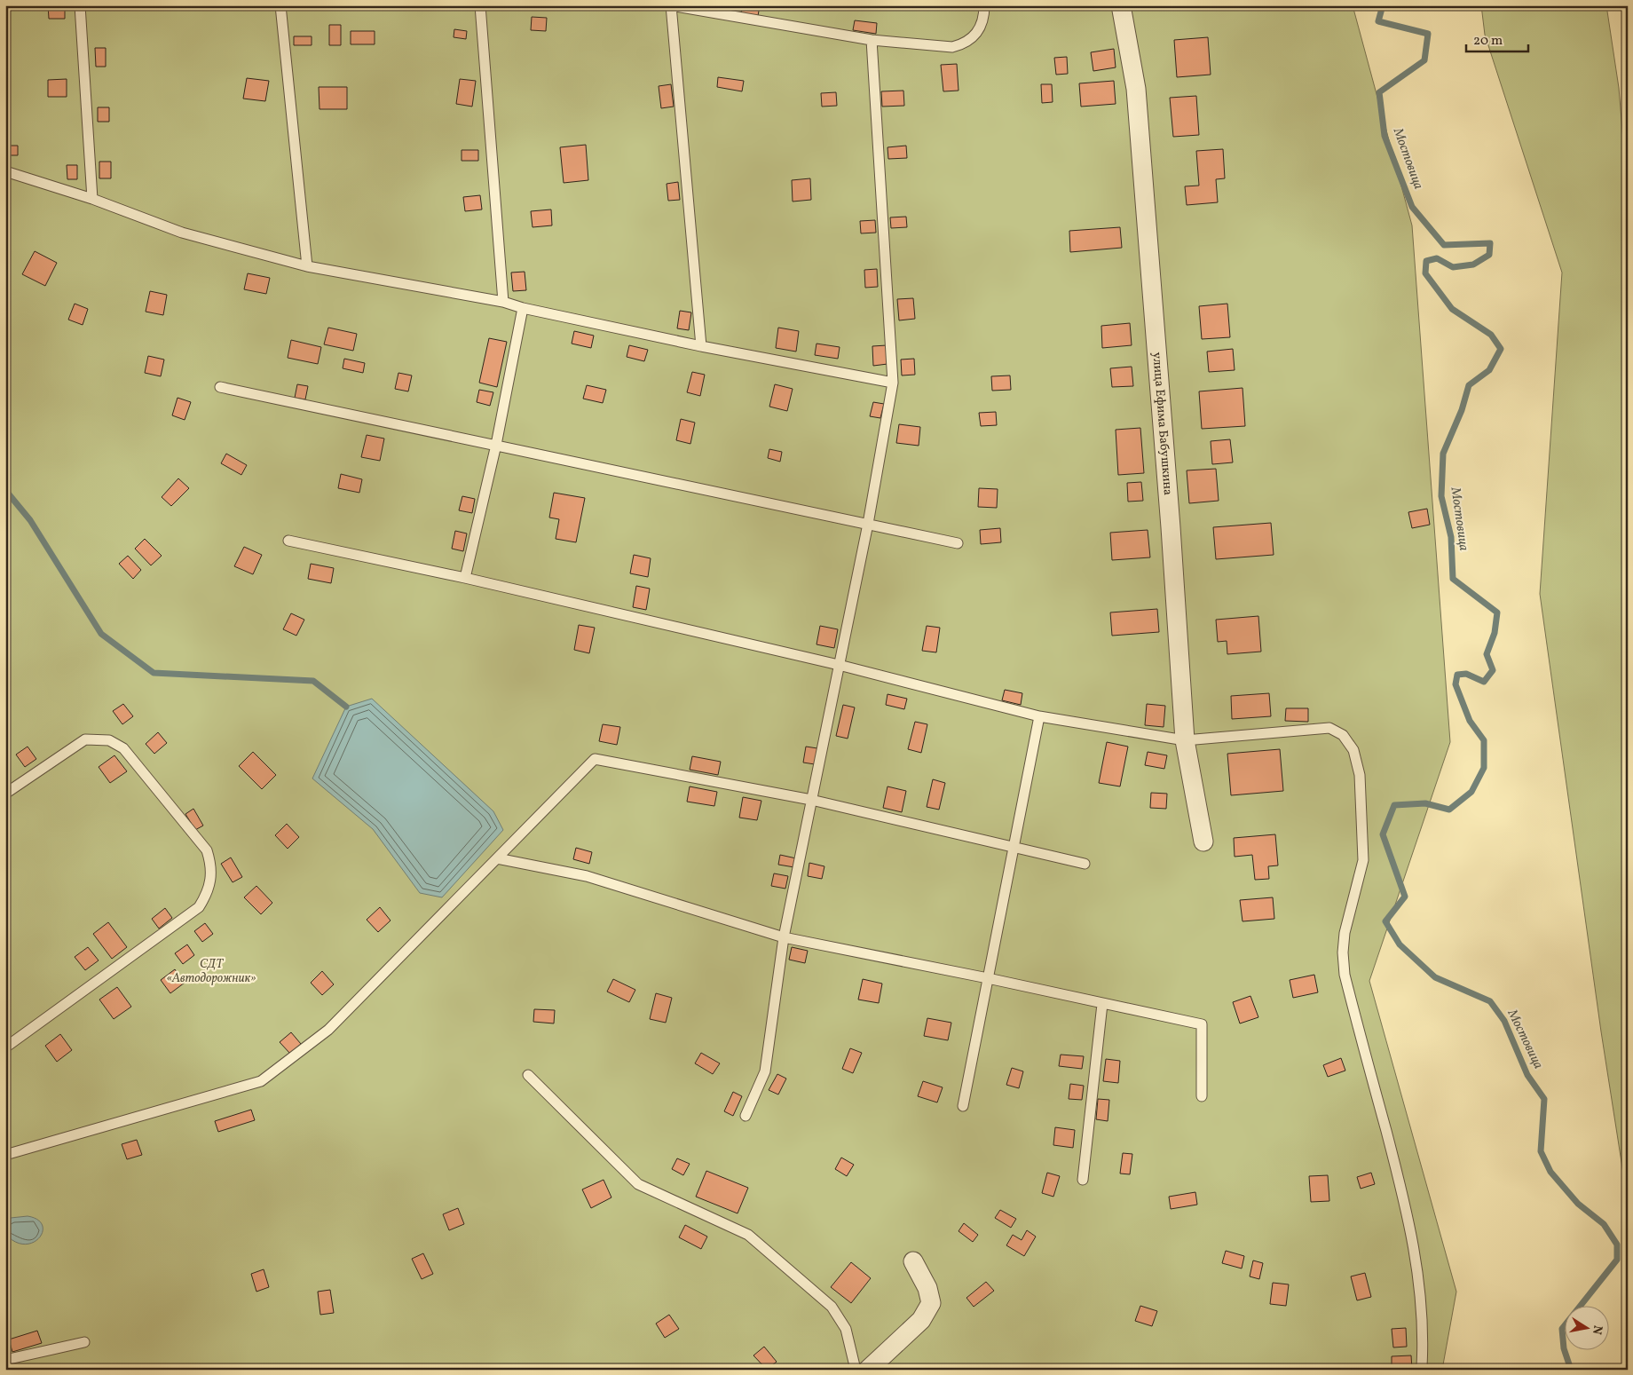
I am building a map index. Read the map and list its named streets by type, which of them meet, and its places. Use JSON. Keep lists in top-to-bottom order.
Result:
{
  "streets": {
    "street": ["улица Ефима Бабушкина"]
  },
  "water": ["Мостовица"],
  "parks": ["СДТ «Автодорожник»"],
  "scale_bar": "20 m",
  "north": "right"
}
